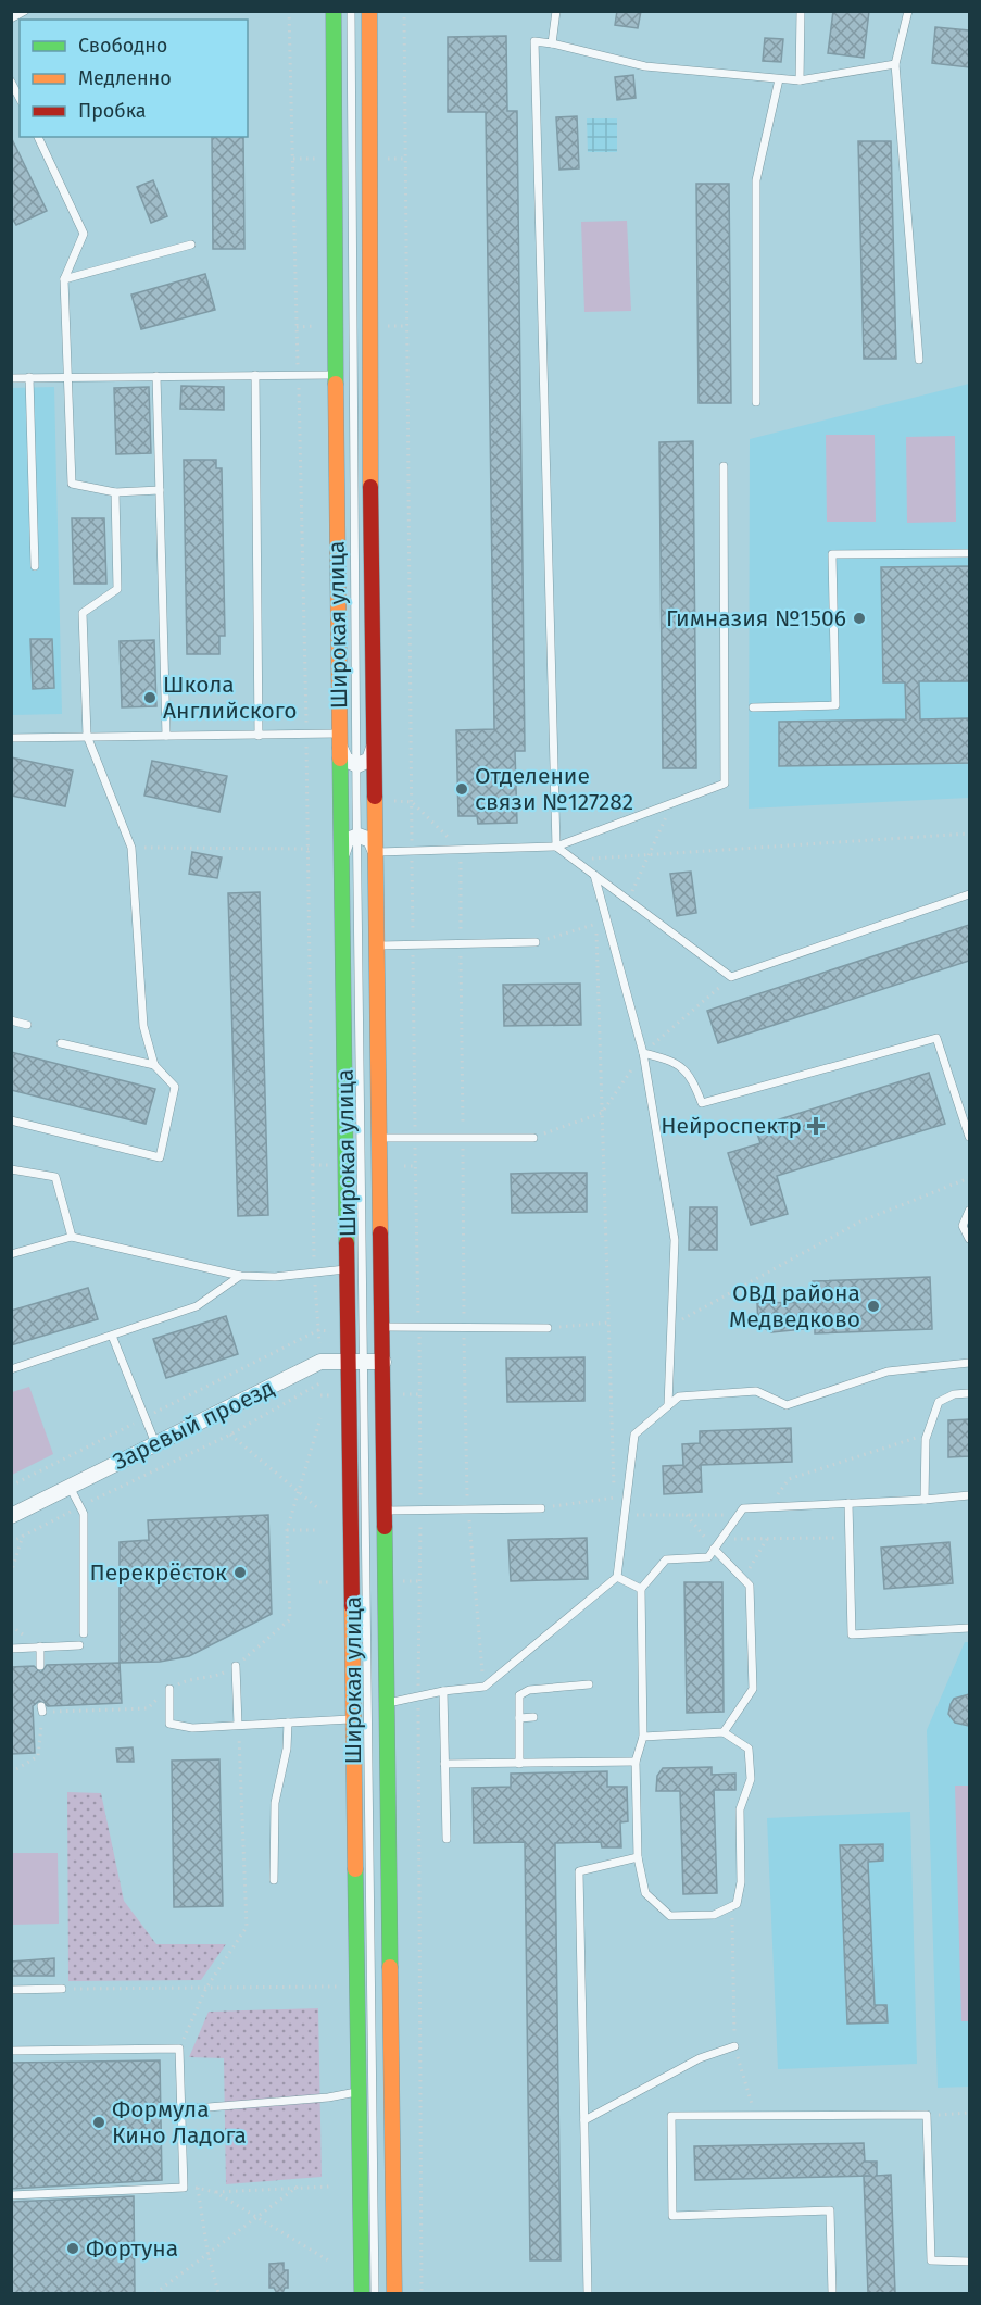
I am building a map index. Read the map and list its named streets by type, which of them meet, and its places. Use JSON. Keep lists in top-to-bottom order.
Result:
{
  "streets": {
    "main road": ["Широкая улица"],
    "street": ["Заревый проезд"]
  },
  "crossings": [
    ["Широкая улица", "Заревый проезд"]
  ],
  "places": {
    "other": [
      "Гимназия №1506",
      "Школа Английского",
      "Отделение связи №127282",
      "ОВД района Медведково",
      "Перекрёсток",
      "Формула Кино Ладога",
      "Фортуна"
    ],
    "health": ["Нейроcпектр"]
  },
  "legend": ["Свободно", "Медленно", "Пробка"]
}
